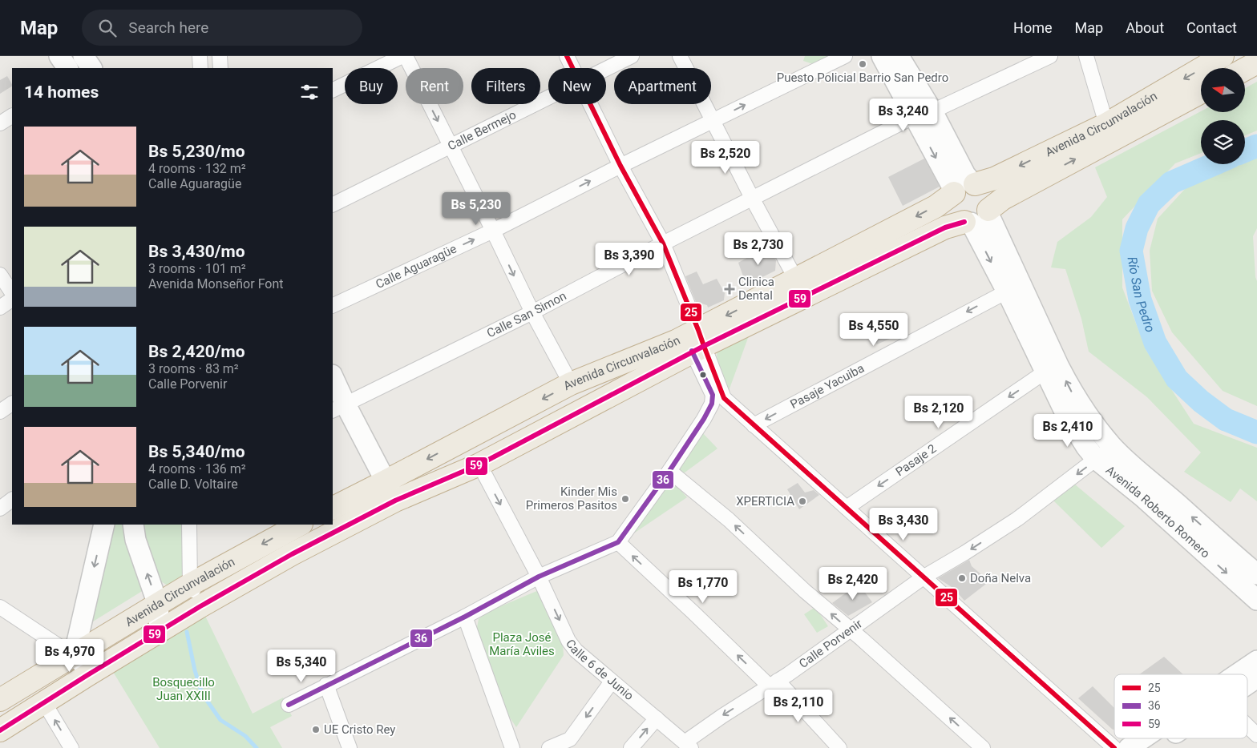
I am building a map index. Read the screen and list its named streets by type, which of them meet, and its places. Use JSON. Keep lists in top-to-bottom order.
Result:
{
  "streets": {
    "highway": ["Avenida Circunvalación"],
    "street": [
      "Calle Bermejo",
      "Calle Aguaragüe",
      "Calle San Simon",
      "Pasaje Yacuiba",
      "Pasaje 2",
      "Avenida Roberto Romero",
      "Calle Porvenir",
      "Calle 6 de Junio"
    ]
  },
  "crossings": [
    ["Avenida Circunvalación", "Avenida Roberto Romero"],
    ["Avenida Circunvalación", "Calle 6 de Junio"],
    ["Pasaje Yacuiba", "Avenida Roberto Romero"],
    ["Pasaje 2", "Avenida Roberto Romero"],
    ["Avenida Roberto Romero", "Calle Porvenir"],
    ["Calle Porvenir", "Calle 6 de Junio"]
  ],
  "one_way": [
    "Calle Aguaragüe",
    "Pasaje Yacuiba",
    "Pasaje 2",
    "Calle Porvenir"
  ],
  "water": ["Río San Pedro"],
  "parks": ["Plaza José María Aviles", "Bosquecillo Juan XXIII"],
  "places": {
    "other": [
      "Puesto Policial Barrio San Pedro",
      "Kinder Mis Primeros Pasitos",
      "XPERTICIA",
      "Doña Nelva",
      "UE Cristo Rey"
    ],
    "health": ["Clinica Dental"]
  },
  "lines": ["transit line 25", "transit line 59", "transit line 36"],
  "legend": ["25", "36", "59"],
  "north": "left",
  "page": {
    "header": "Map",
    "search": "Search here",
    "nav": [
      "Home",
      "Map",
      "About",
      "Contact"
    ],
    "chip": [
      "Buy",
      "Rent",
      "Filters",
      "New",
      "Apartment"
    ],
    "heading": "14 homes",
    "price": [
      "Bs 3,240",
      "Bs 2,520",
      "Bs 5,230",
      "Bs 2,730",
      "Bs 3,390",
      "Bs 4,550",
      "Bs 2,120",
      "Bs 2,410",
      "Bs 3,430",
      "Bs 2,420",
      "Bs 1,770",
      "Bs 4,970",
      "Bs 5,340",
      "Bs 2,110"
    ],
    "list": [
      {
        "name": "Bs 5,230/mo",
        "note": "4 rooms · 132 m² · Calle Aguaragüe"
      },
      {
        "name": "Bs 3,430/mo",
        "note": "3 rooms · 101 m² · Avenida Monseñor Font"
      },
      {
        "name": "Bs 2,420/mo",
        "note": "3 rooms · 83 m² · Calle Porvenir"
      },
      {
        "name": "Bs 5,340/mo",
        "note": "4 rooms · 136 m² · Calle D. Voltaire"
      }
    ]
  }
}
